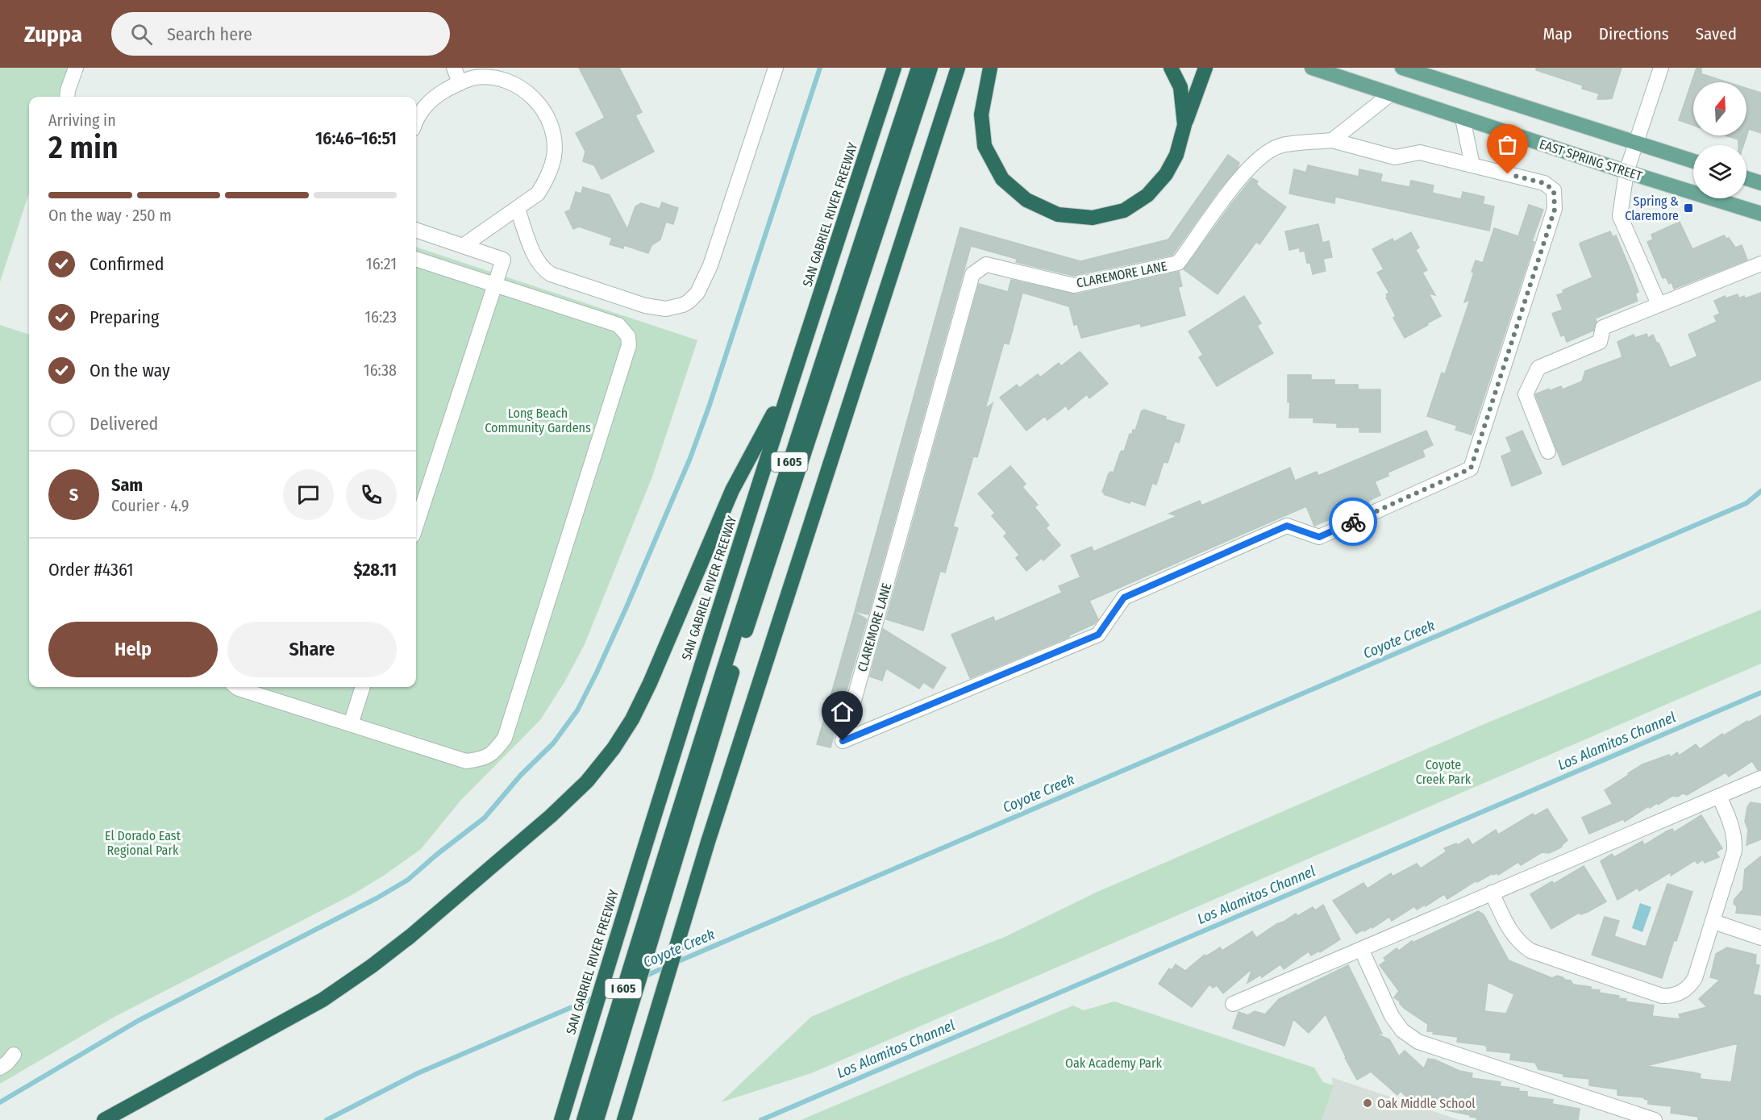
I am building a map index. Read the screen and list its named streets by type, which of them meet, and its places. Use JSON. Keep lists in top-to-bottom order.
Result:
{
  "streets": {
    "highway": ["SAN GABRIEL RIVER FREEWAY", "I 605"],
    "main road": ["EAST SPRING STREET"],
    "street": ["CLAREMORE LANE"]
  },
  "water": ["Coyote Creek", "Los Alamitos Channel"],
  "parks": [
    "Long Beach Community Gardens",
    "Coyote Creek Park",
    "El Dorado East Regional Park",
    "Oak Academy Park"
  ],
  "places": {
    "transit": ["Spring & Claremore"],
    "other": ["Oak Middle School"]
  },
  "north": "top",
  "page": {
    "header": "Zuppa",
    "search": "Search here",
    "nav": ["Map", "Directions", "Saved"],
    "heading": ["2 min", "Arriving in", "16:46–16:51"],
    "panel": [
      "Sam",
      "Courier · 4.9",
      "Order #4361",
      "$28.11"
    ],
    "bar": "On the way · 250 m",
    "list": [
      ["Confirmed", "16:21"],
      ["Preparing", "16:23"],
      ["On the way", "16:38"],
      "Delivered"
    ],
    "round": "S",
    "buttons": ["Help", "Share"]
  }
}
